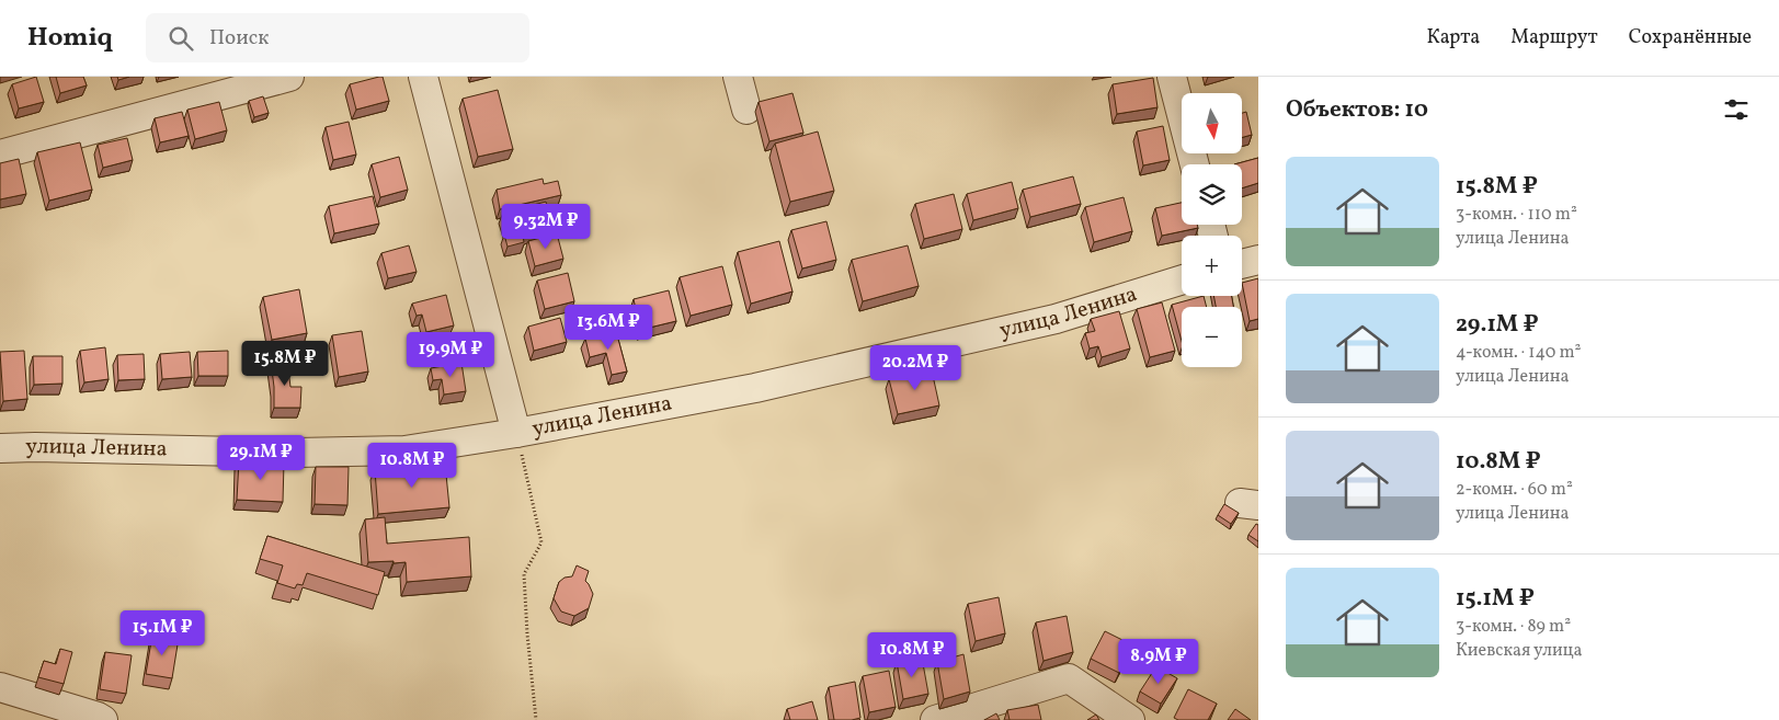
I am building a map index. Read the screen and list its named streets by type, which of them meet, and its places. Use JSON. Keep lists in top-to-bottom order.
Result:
{
  "streets": {
    "street": ["улица Ленина"]
  },
  "north": "bottom",
  "page": {
    "header": "Homiq",
    "search": "Поиск",
    "nav": ["Карта", "Маршрут", "Сохранённые"],
    "heading": "Объектов: 10",
    "map_buttons": ["+", "−"],
    "list": [
      {
        "name": "15.8M ₽",
        "note": "3-комн. · 110 m² · улица Ленина"
      },
      {
        "name": "29.1M ₽",
        "note": "4-комн. · 140 m² · улица Ленина"
      },
      {
        "name": "10.8M ₽",
        "note": "2-комн. · 60 m² · улица Ленина"
      },
      {
        "name": "15.1M ₽",
        "note": "3-комн. · 89 m² · Киевская улица"
      }
    ],
    "price": [
      "9.32M ₽",
      "13.6M ₽",
      "19.9M ₽",
      "15.8M ₽",
      "20.2M ₽",
      "29.1M ₽",
      "10.8M ₽",
      "15.1M ₽",
      "10.8M ₽",
      "8.9M ₽"
    ]
  }
}
